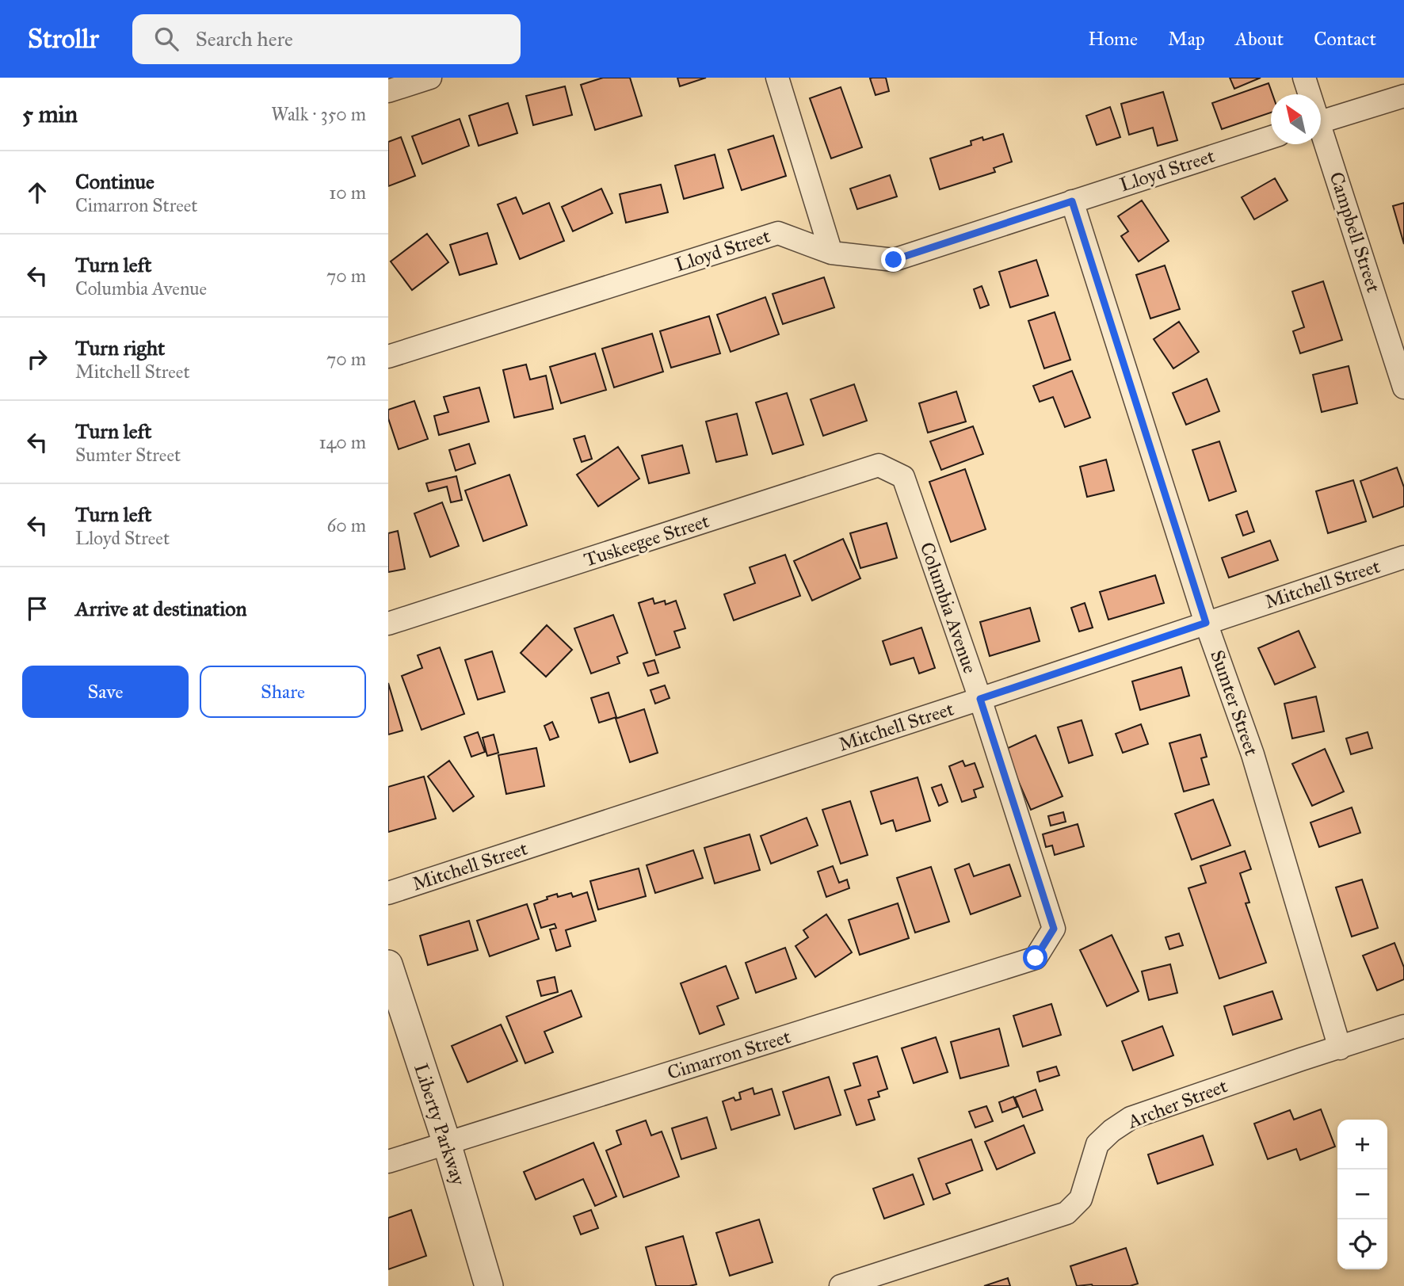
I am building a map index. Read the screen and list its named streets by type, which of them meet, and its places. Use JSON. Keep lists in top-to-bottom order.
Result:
{
  "streets": {
    "street": [
      "Lloyd Street",
      "Campbell Street",
      "Tuskeegee Street",
      "Mitchell Street",
      "Columbia Avenue",
      "Sumter Street",
      "Cimarron Street",
      "Archer Street",
      "Liberty Parkway"
    ]
  },
  "crossings": [
    ["Lloyd Street", "Sumter Street"],
    ["Tuskeegee Street", "Columbia Avenue"],
    ["Mitchell Street", "Columbia Avenue"],
    ["Mitchell Street", "Sumter Street"],
    ["Columbia Avenue", "Cimarron Street"],
    ["Sumter Street", "Archer Street"],
    ["Cimarron Street", "Liberty Parkway"]
  ],
  "north": "top left",
  "page": {
    "header": "Strollr",
    "search": "Search here",
    "nav": [
      "Home",
      "Map",
      "About",
      "Contact"
    ],
    "heading": ["5 min", "Walk · 350 m"],
    "list": [
      ["Continue", "Cimarron Street", "10 m"],
      ["Turn left", "Columbia Avenue", "70 m"],
      ["Turn right", "Mitchell Street", "70 m"],
      ["Turn left", "Sumter Street", "140 m"],
      ["Turn left", "Lloyd Street", "60 m"],
      "Arrive at destination"
    ],
    "buttons": ["Save", "Share"],
    "map_buttons": ["+", "−"]
  }
}
